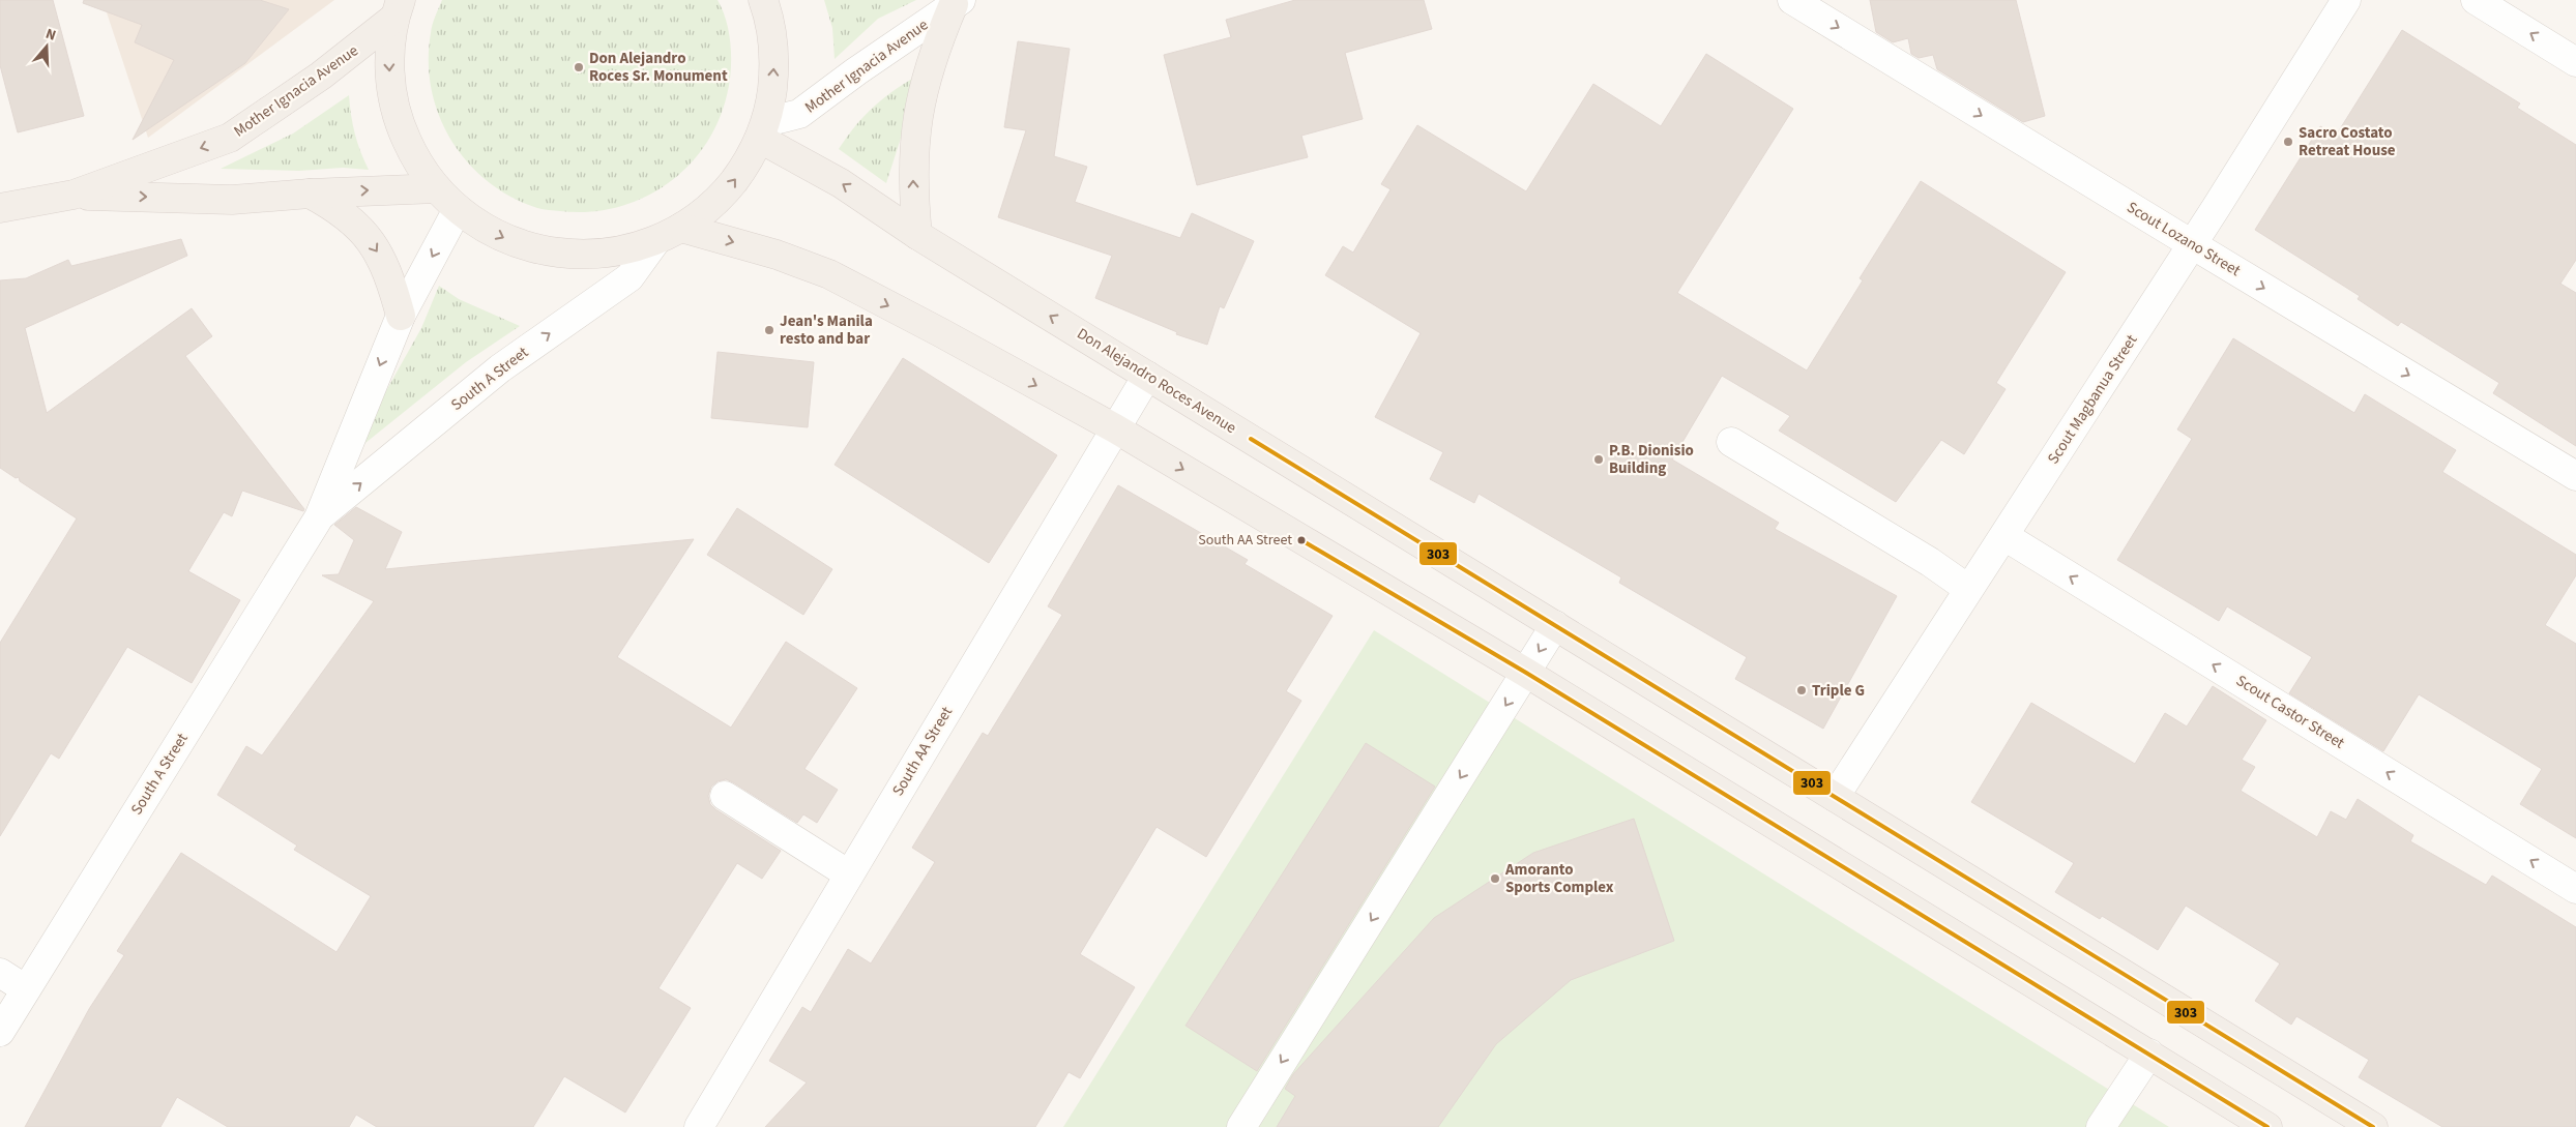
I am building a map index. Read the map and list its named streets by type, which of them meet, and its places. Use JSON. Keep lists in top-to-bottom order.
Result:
{
  "streets": {
    "main road": ["Mother Ignacia Avenue", "Don Alejandro Roces Avenue"],
    "street": [
      "Scout Lozano Street",
      "South A Street",
      "Scout Magbanua Street",
      "Scout Castor Street",
      "South AA Street"
    ]
  },
  "crossings": [
    ["Mother Ignacia Avenue", "Don Alejandro Roces Avenue"],
    ["Scout Lozano Street", "Scout Magbanua Street"],
    ["Don Alejandro Roces Avenue", "Scout Magbanua Street"],
    ["Don Alejandro Roces Avenue", "South AA Street"],
    ["Scout Magbanua Street", "Scout Castor Street"]
  ],
  "one_way": ["Scout Lozano Street", "Scout Castor Street"],
  "places": [
    "Don Alejandro Roces Sr. Monument",
    "Sacro Costato Retreat House",
    "Jean's Manila resto and bar",
    "P.B. Dionisio Building",
    "South AA Street",
    "Triple G",
    "Amoranto Sports Complex"
  ],
  "lines": ["transit line 303"],
  "north": "top"
}
